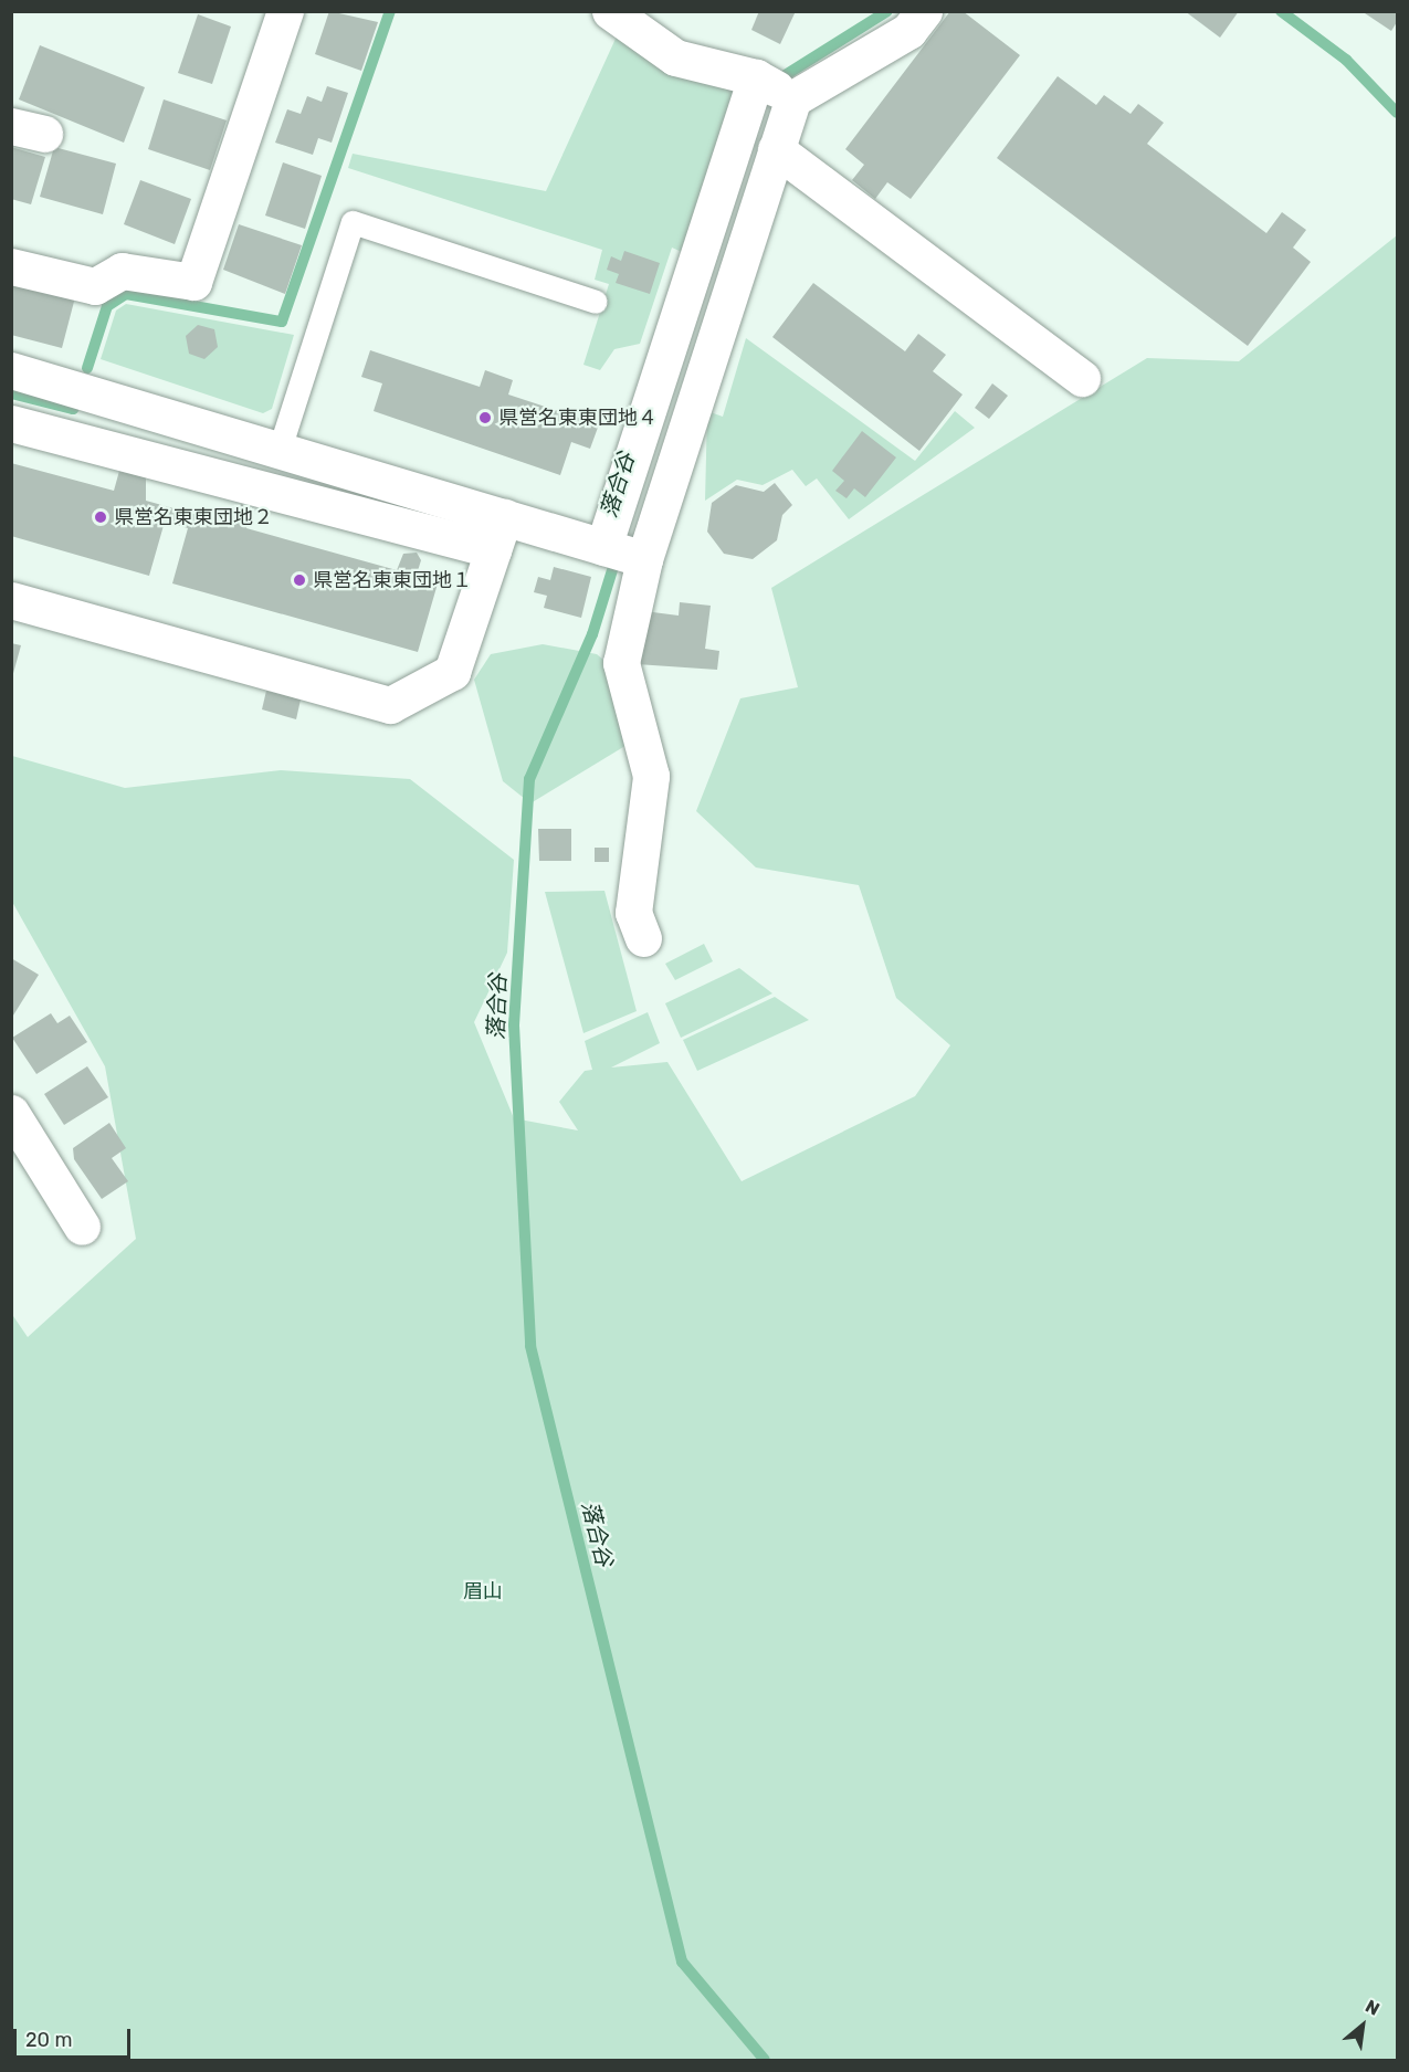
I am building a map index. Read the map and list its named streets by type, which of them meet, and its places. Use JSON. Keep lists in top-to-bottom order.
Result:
{
  "water": ["落合谷"],
  "parks": ["眉山"],
  "places": ["県営名東東団地４", "県営名東東団地２", "県営名東東団地１"],
  "scale_bar": "20 m",
  "north": "top right"
}
